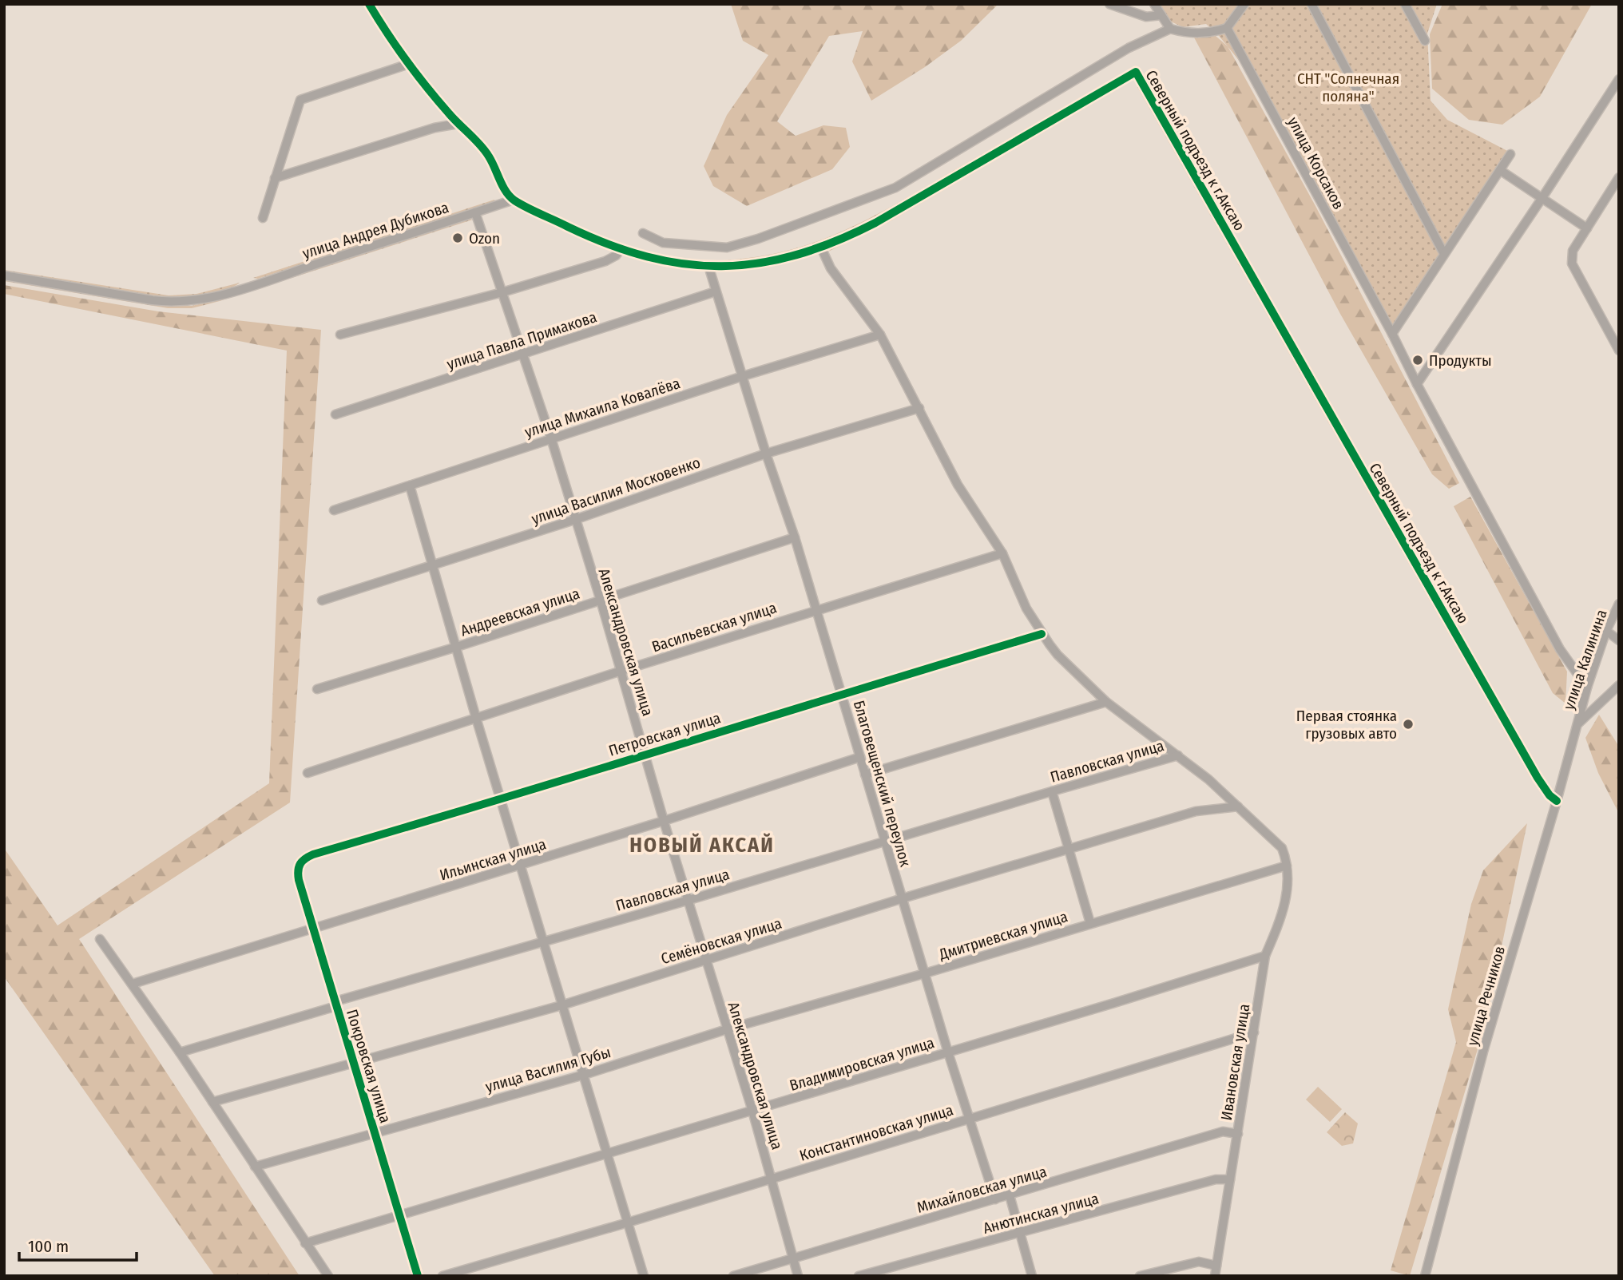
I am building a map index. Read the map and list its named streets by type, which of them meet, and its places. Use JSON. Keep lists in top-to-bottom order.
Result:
{
  "streets": {
    "street": [
      "Северный подъезд к г.Аксаю",
      "улица Корсаков",
      "улица Андрея Дубикова",
      "улица Павла Примакова",
      "улица Михаила Ковалёва",
      "улица Василия Московенко",
      "Андреевская улица",
      "Васильевская улица",
      "Александровская улица",
      "улица Калинина",
      "Петровская улица",
      "Павловская улица",
      "Благовещенский переулок",
      "Ильинская улица",
      "Дмитриевская улица",
      "Семёновская улица",
      "улица Речников",
      "Ивановская улица",
      "Владимировская улица",
      "Покровская улица",
      "улица Василия Губы",
      "Константиновская улица",
      "Михайловская улица",
      "Анютинская улица"
    ]
  },
  "crossings": [
    ["Северный подъезд к г.Аксаю", "улица Андрея Дубикова"],
    ["Северный подъезд к г.Аксаю", "Благовещенский переулок"],
    ["Северный подъезд к г.Аксаю", "улица Речников"],
    ["улица Корсаков", "улица Калинина"],
    ["улица Андрея Дубикова", "Александровская улица"],
    ["улица Павла Примакова", "Александровская улица"],
    ["улица Павла Примакова", "Благовещенский переулок"],
    ["улица Михаила Ковалёва", "Александровская улица"],
    ["улица Михаила Ковалёва", "Благовещенский переулок"],
    ["улица Василия Московенко", "Александровская улица"],
    ["улица Василия Московенко", "Благовещенский переулок"],
    ["Андреевская улица", "Александровская улица"],
    ["Андреевская улица", "Благовещенский переулок"],
    ["Васильевская улица", "Александровская улица"],
    ["Васильевская улица", "Благовещенский переулок"],
    ["Александровская улица", "Петровская улица"],
    ["Александровская улица", "Павловская улица"],
    ["Александровская улица", "Ильинская улица"],
    ["Александровская улица", "Дмитриевская улица"],
    ["Александровская улица", "Семёновская улица"],
    ["Александровская улица", "Владимировская улица"],
    ["Александровская улица", "улица Василия Губы"],
    ["Александровская улица", "Константиновская улица"],
    ["Александровская улица", "Михайловская улица"],
    ["улица Калинина", "улица Речников"],
    ["Петровская улица", "Благовещенский переулок"],
    ["Петровская улица", "Покровская улица"],
    ["Павловская улица", "Благовещенский переулок"],
    ["Павловская улица", "Покровская улица"],
    ["Благовещенский переулок", "Ильинская улица"],
    ["Благовещенский переулок", "Дмитриевская улица"],
    ["Благовещенский переулок", "Семёновская улица"],
    ["Благовещенский переулок", "Владимировская улица"],
    ["Благовещенский переулок", "Константиновская улица"],
    ["Благовещенский переулок", "Михайловская улица"],
    ["Ильинская улица", "Покровская улица"],
    ["Дмитриевская улица", "Ивановская улица"],
    ["Дмитриевская улица", "улица Василия Губы"],
    ["Семёновская улица", "Покровская улица"],
    ["Ивановская улица", "Владимировская улица"],
    ["Ивановская улица", "Константиновская улица"],
    ["Ивановская улица", "Михайловская улица"],
    ["Ивановская улица", "Анютинская улица"],
    ["Владимировская улица", "Покровская улица"],
    ["Покровская улица", "улица Василия Губы"]
  ],
  "districts": ["НОВЫЙ АКСАЙ"],
  "parks": ["СНТ \"Солнечная поляна\""],
  "places": ["Ozon", "Продукты", "Первая стоянка грузовых авто"],
  "scale_bar": "100 m"
}
